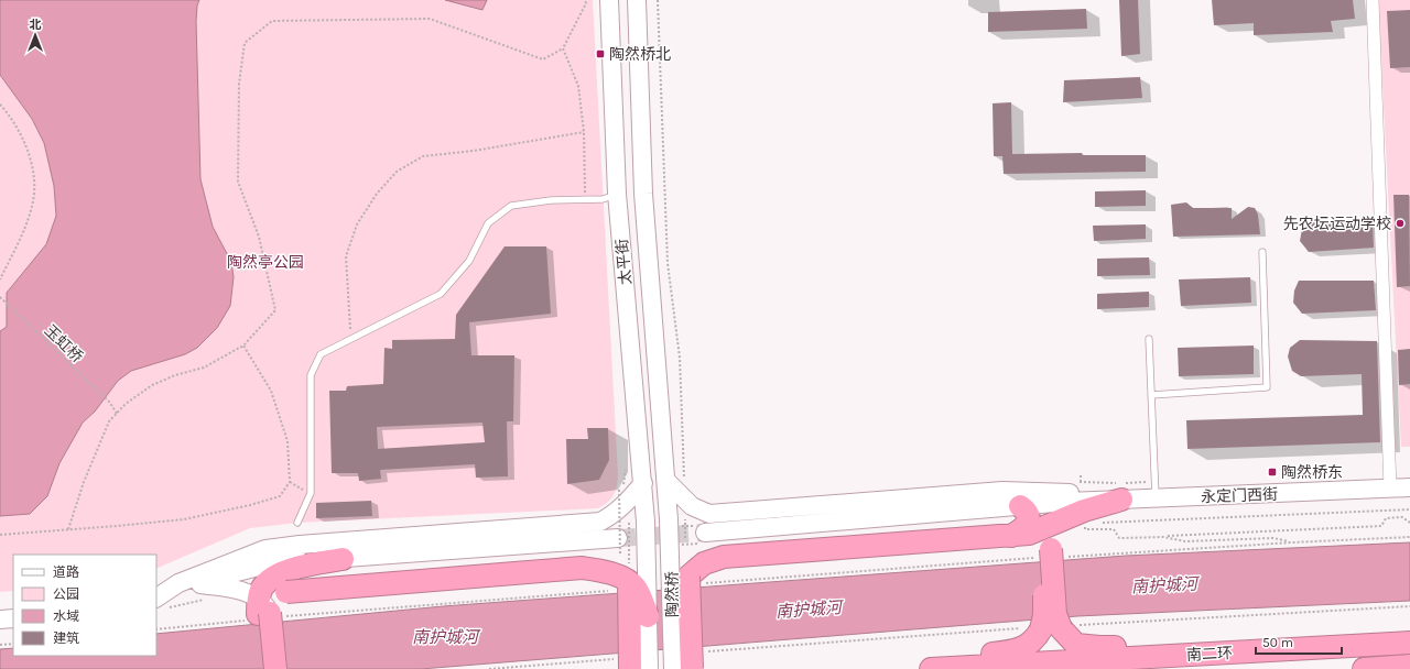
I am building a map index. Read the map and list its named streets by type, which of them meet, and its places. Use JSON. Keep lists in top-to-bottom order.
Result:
{
  "streets": {
    "highway": ["南二环"],
    "main road": ["太平街", "永定门西街", "陶然桥"],
    "path": ["玉虹桥"]
  },
  "crossings": [
    ["太平街", "永定门西街"],
    ["太平街", "陶然桥"]
  ],
  "water": ["南护城河"],
  "parks": ["陶然亭公园"],
  "places": {
    "transit": ["陶然桥北", "陶然桥东"],
    "other": ["先农坛运动学校"]
  },
  "legend": [
    "道路",
    "公园",
    "水域",
    "建筑"
  ],
  "scale_bar": "50 m",
  "north": "top"
}
